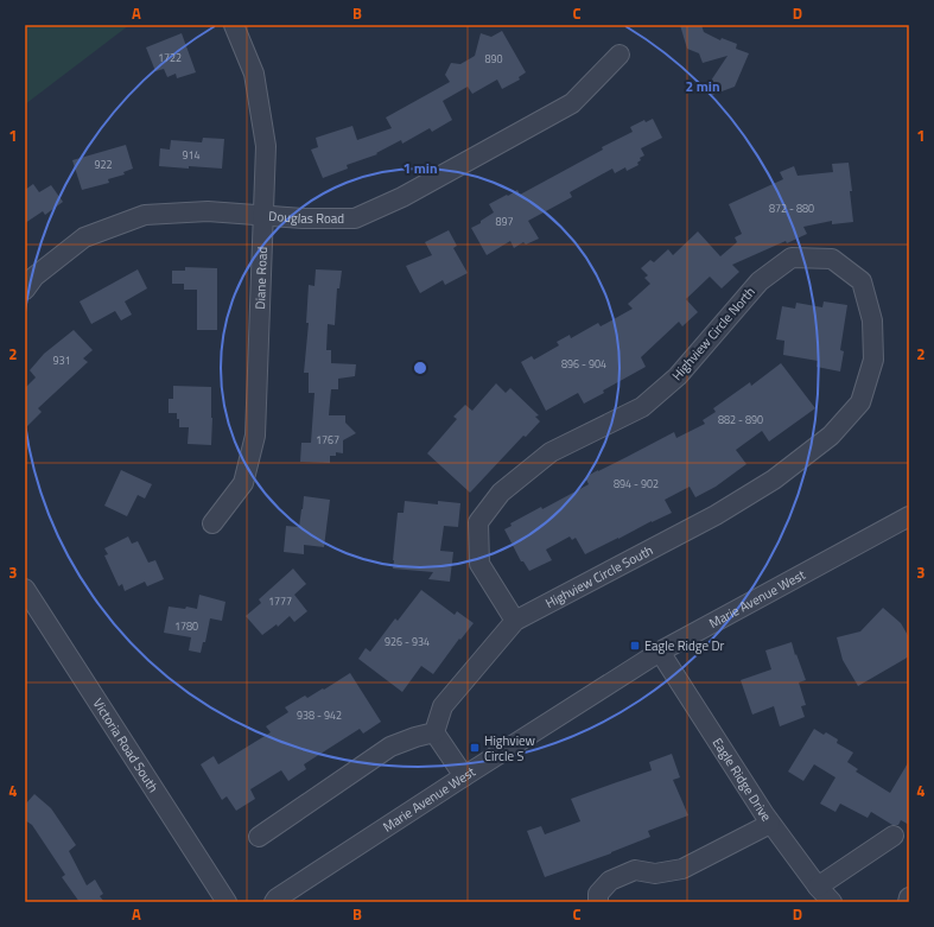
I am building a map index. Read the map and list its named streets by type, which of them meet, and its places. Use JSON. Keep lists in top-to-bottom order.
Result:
{
  "streets": {
    "street": [
      "Douglas Road",
      "Diane Road",
      "Highview Circle North",
      "Highview Circle South",
      "Marie Avenue West",
      "Victoria Road South",
      "Eagle Ridge Drive"
    ]
  },
  "crossings": [
    ["Douglas Road", "Diane Road"],
    ["Highview Circle North", "Highview Circle South"],
    ["Marie Avenue West", "Eagle Ridge Drive"]
  ],
  "places": {
    "transit": ["Eagle Ridge Dr", "Highview Circle S"]
  },
  "house_numbers": [
    "1722",
    "890",
    "914",
    "922",
    "872 - 880",
    "897",
    "931",
    "896 - 904",
    "882 - 890",
    "1767",
    "894 - 902",
    "1777",
    "1780",
    "926 - 934",
    "938 - 942"
  ],
  "grid": {
    "columns": [
      "A",
      "B",
      "C",
      "D"
    ],
    "rows": [
      "1",
      "2",
      "3",
      "4"
    ]
  },
  "rings": ["2 min", "1 min"]
}
